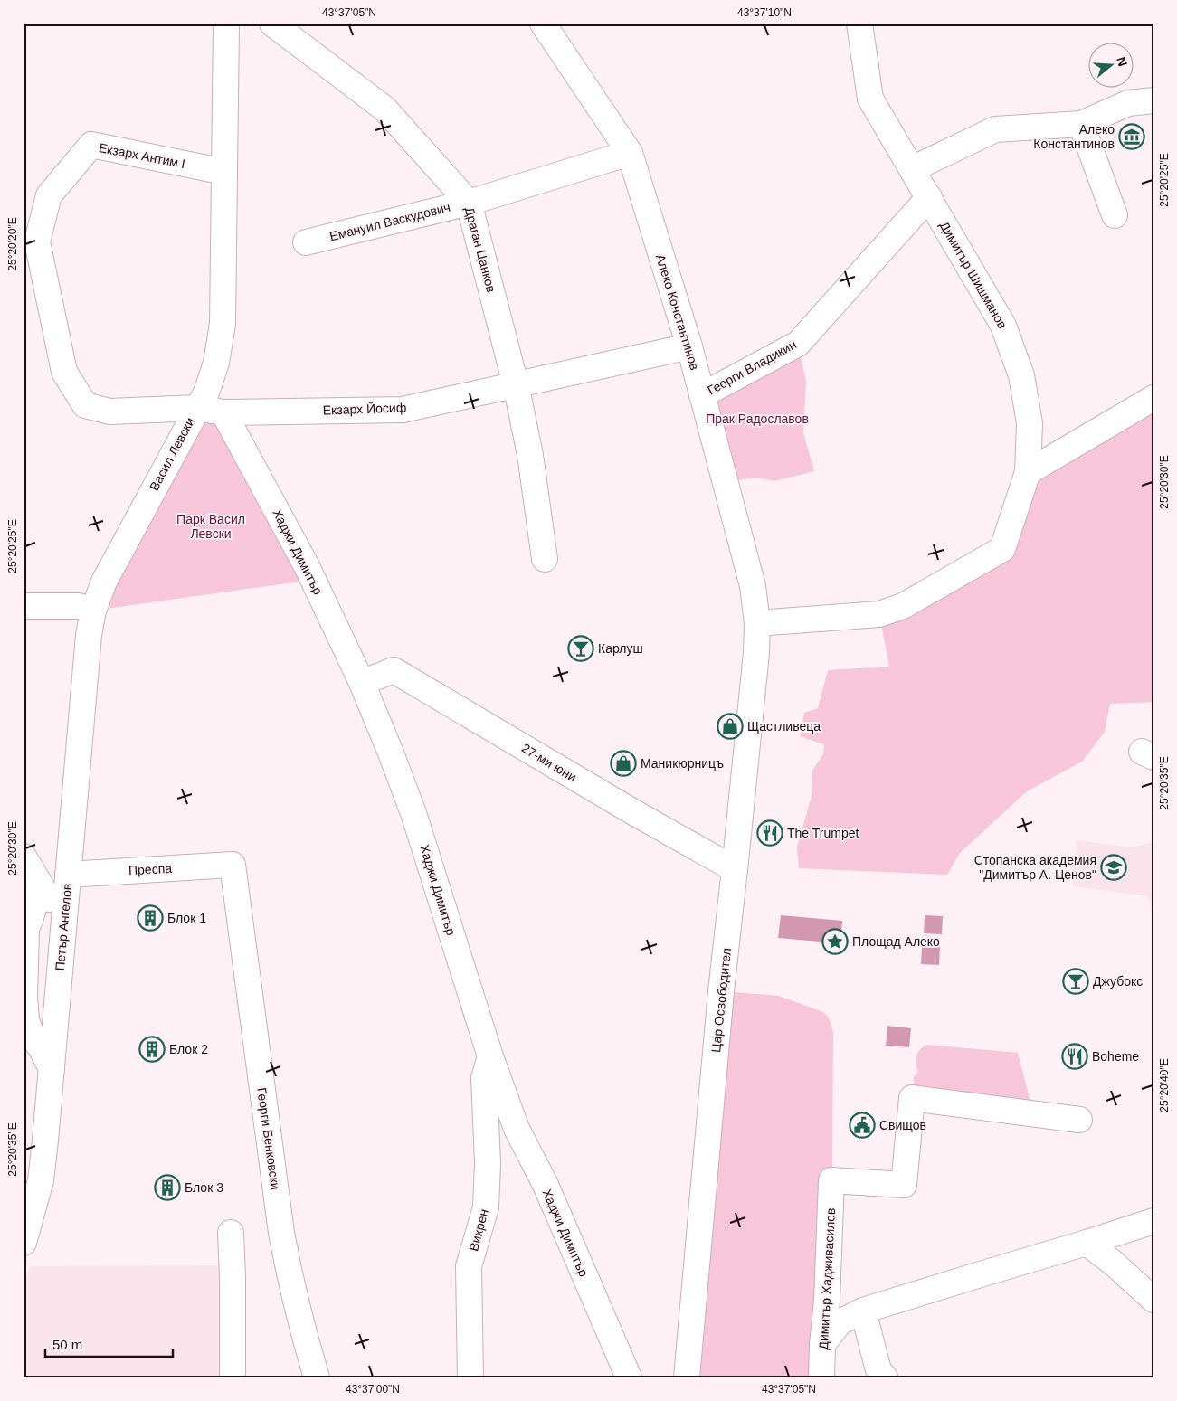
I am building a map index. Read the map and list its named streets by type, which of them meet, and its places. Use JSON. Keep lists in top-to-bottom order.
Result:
{
  "streets": {
    "street": [
      "Екзарх Антим I",
      "Емануил Васкудович",
      "Драган Цанков",
      "Димитър Шишманов",
      "Алеко Константинов",
      "Георги Владикин",
      "Екзарх Йосиф",
      "Васил Левски",
      "Хаджи Димитър",
      "27-ми юни",
      "Преспа",
      "Петър Ангелов",
      "Цар Освободител",
      "Георги Бенковски",
      "Вихрен",
      "Димитър Хадживасилев"
    ]
  },
  "crossings": [
    ["Екзарх Антим I", "Васил Левски"],
    ["Емануил Васкудович", "Драган Цанков"],
    ["Емануил Васкудович", "Алеко Константинов"],
    ["Драган Цанков", "Екзарх Йосиф"],
    ["Димитър Шишманов", "Алеко Константинов"],
    ["Димитър Шишманов", "Георги Владикин"],
    ["Димитър Шишманов", "Цар Освободител"],
    ["Алеко Константинов", "Георги Владикин"],
    ["Алеко Константинов", "Екзарх Йосиф"],
    ["Алеко Константинов", "Цар Освободител"],
    ["Екзарх Йосиф", "Васил Левски"],
    ["Екзарх Йосиф", "Хаджи Димитър"],
    ["Васил Левски", "Петър Ангелов"],
    ["Хаджи Димитър", "27-ми юни"],
    ["Хаджи Димитър", "Вихрен"],
    ["27-ми юни", "Цар Освободител"],
    ["Преспа", "Петър Ангелов"],
    ["Преспа", "Георги Бенковски"]
  ],
  "parks": ["Прак Радославов", "Парк Васил Левски"],
  "places": {
    "museum": ["Алеко Константинов"],
    "bar": ["Карлуш", "Джубокс"],
    "shop": ["Щастливеца", "Маникюрницъ"],
    "restaurant": ["The Trumpet", "Boheme"],
    "school or university": ["Стопанска академия \"Димитър А. Ценов\""],
    "building": ["Блок 1", "Блок 2", "Блок 3"],
    "place": ["Площад Алеко"],
    "public building": ["Свищов"]
  },
  "scale_bar": "50 m",
  "north": "right",
  "coordinates": [
    "43°37'05\"N",
    "43°37'10\"N",
    "25°20'25\"E",
    "25°20'20\"E",
    "25°20'30\"E",
    "25°20'35\"E",
    "25°20'40\"E",
    "43°37'00\"N"
  ]
}
